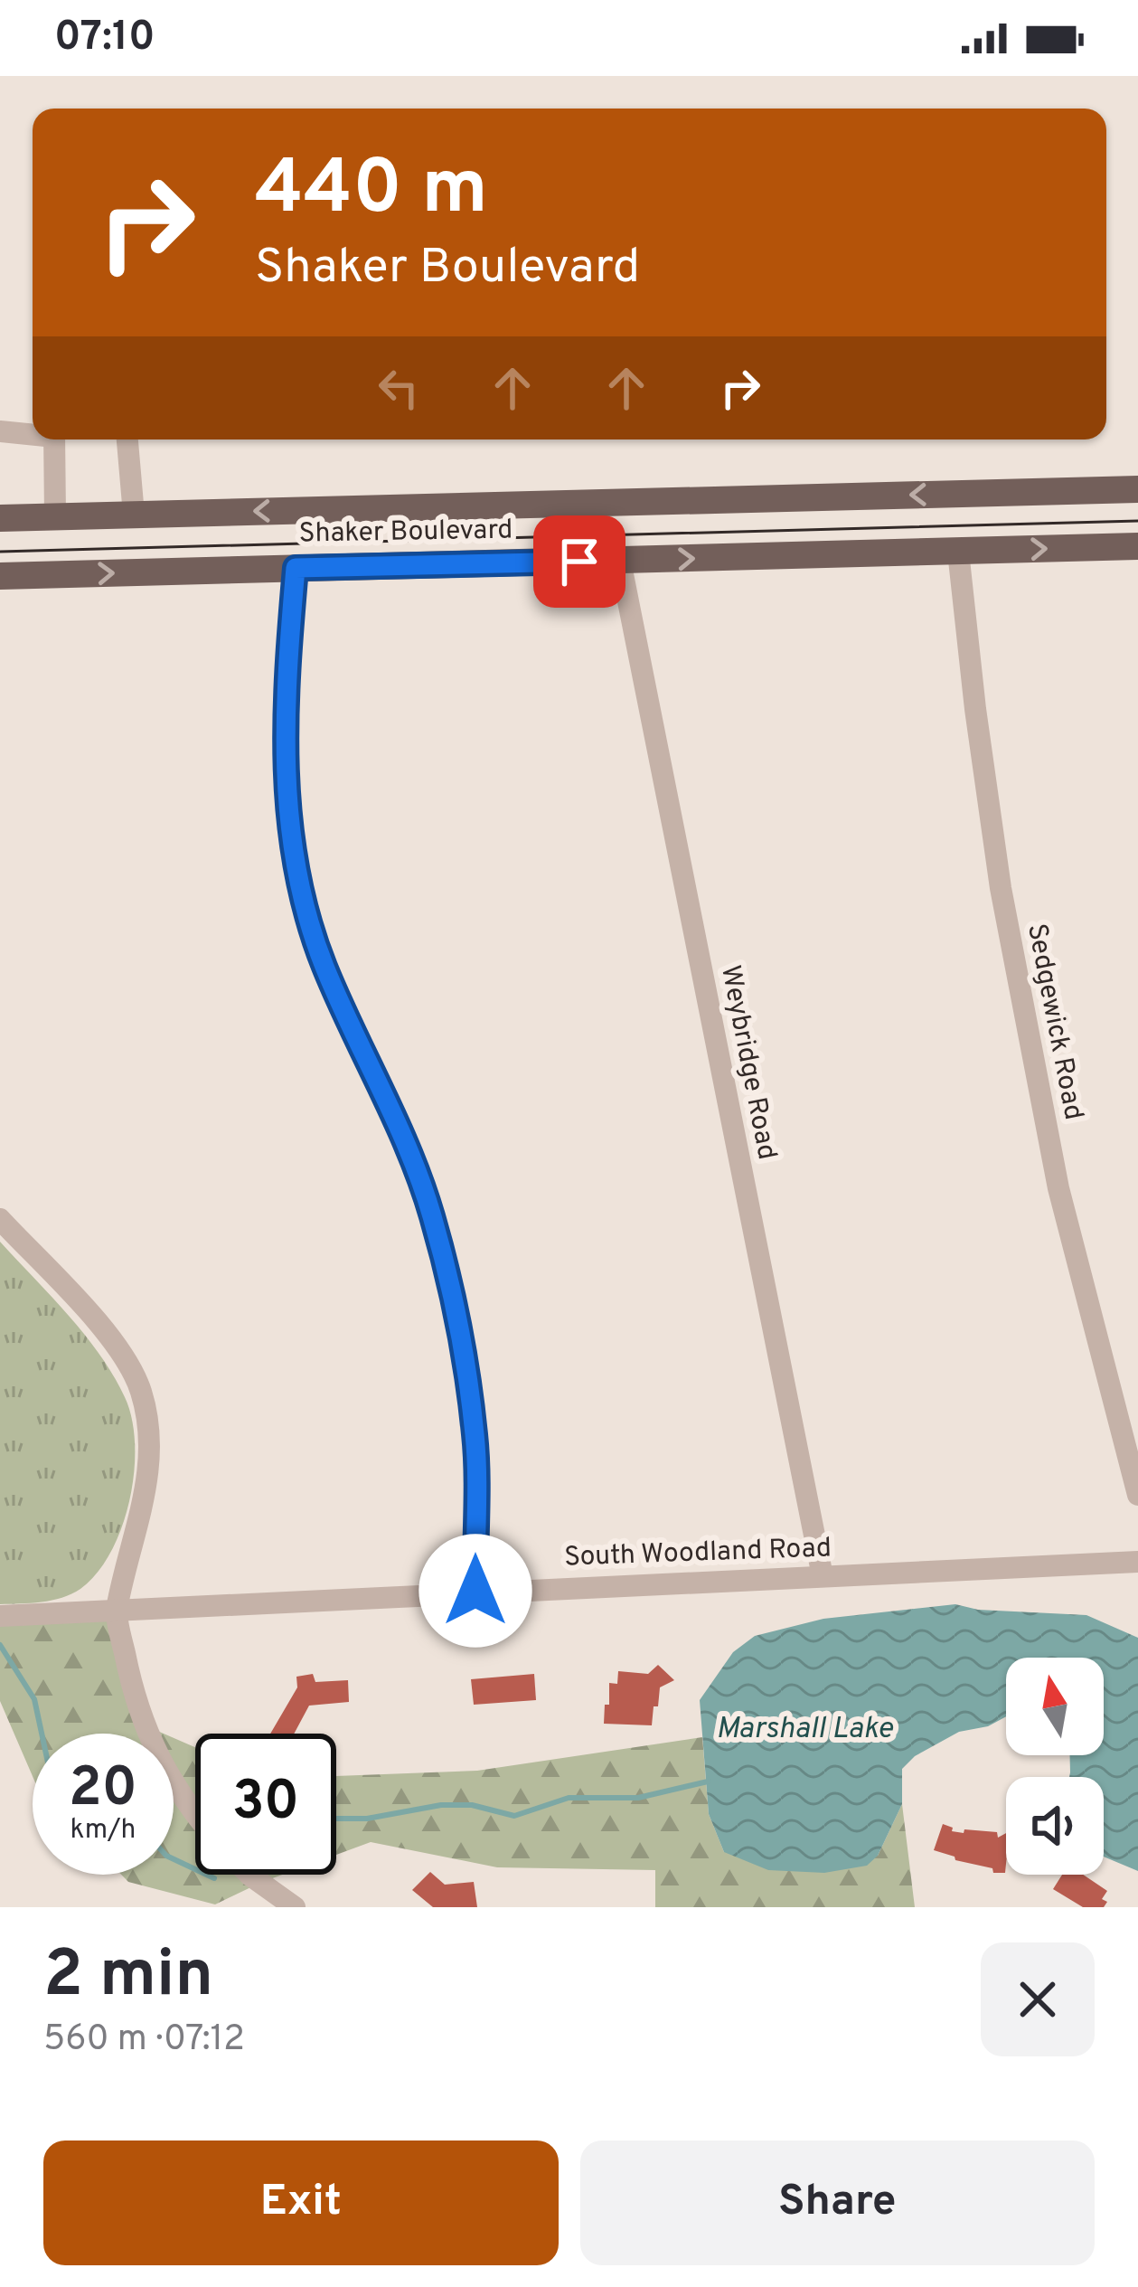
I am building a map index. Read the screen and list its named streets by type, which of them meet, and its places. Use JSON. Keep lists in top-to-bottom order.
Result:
{
  "streets": {
    "main road": ["Shaker Boulevard"],
    "street": ["Sedgewick Road", "Weybridge Road", "South Woodland Road"]
  },
  "crossings": [
    ["Shaker Boulevard", "Sedgewick Road"],
    ["Shaker Boulevard", "Weybridge Road"],
    ["Weybridge Road", "South Woodland Road"]
  ],
  "water": ["Marshall Lake"],
  "north": "top",
  "page": {
    "status": "07:10",
    "turn": ["440 m", "Shaker Boulevard"],
    "speed": "20 km/h",
    "limit": "30",
    "heading": ["2 min", "560 m · 07:12"],
    "buttons": ["Exit", "Share"]
  }
}
